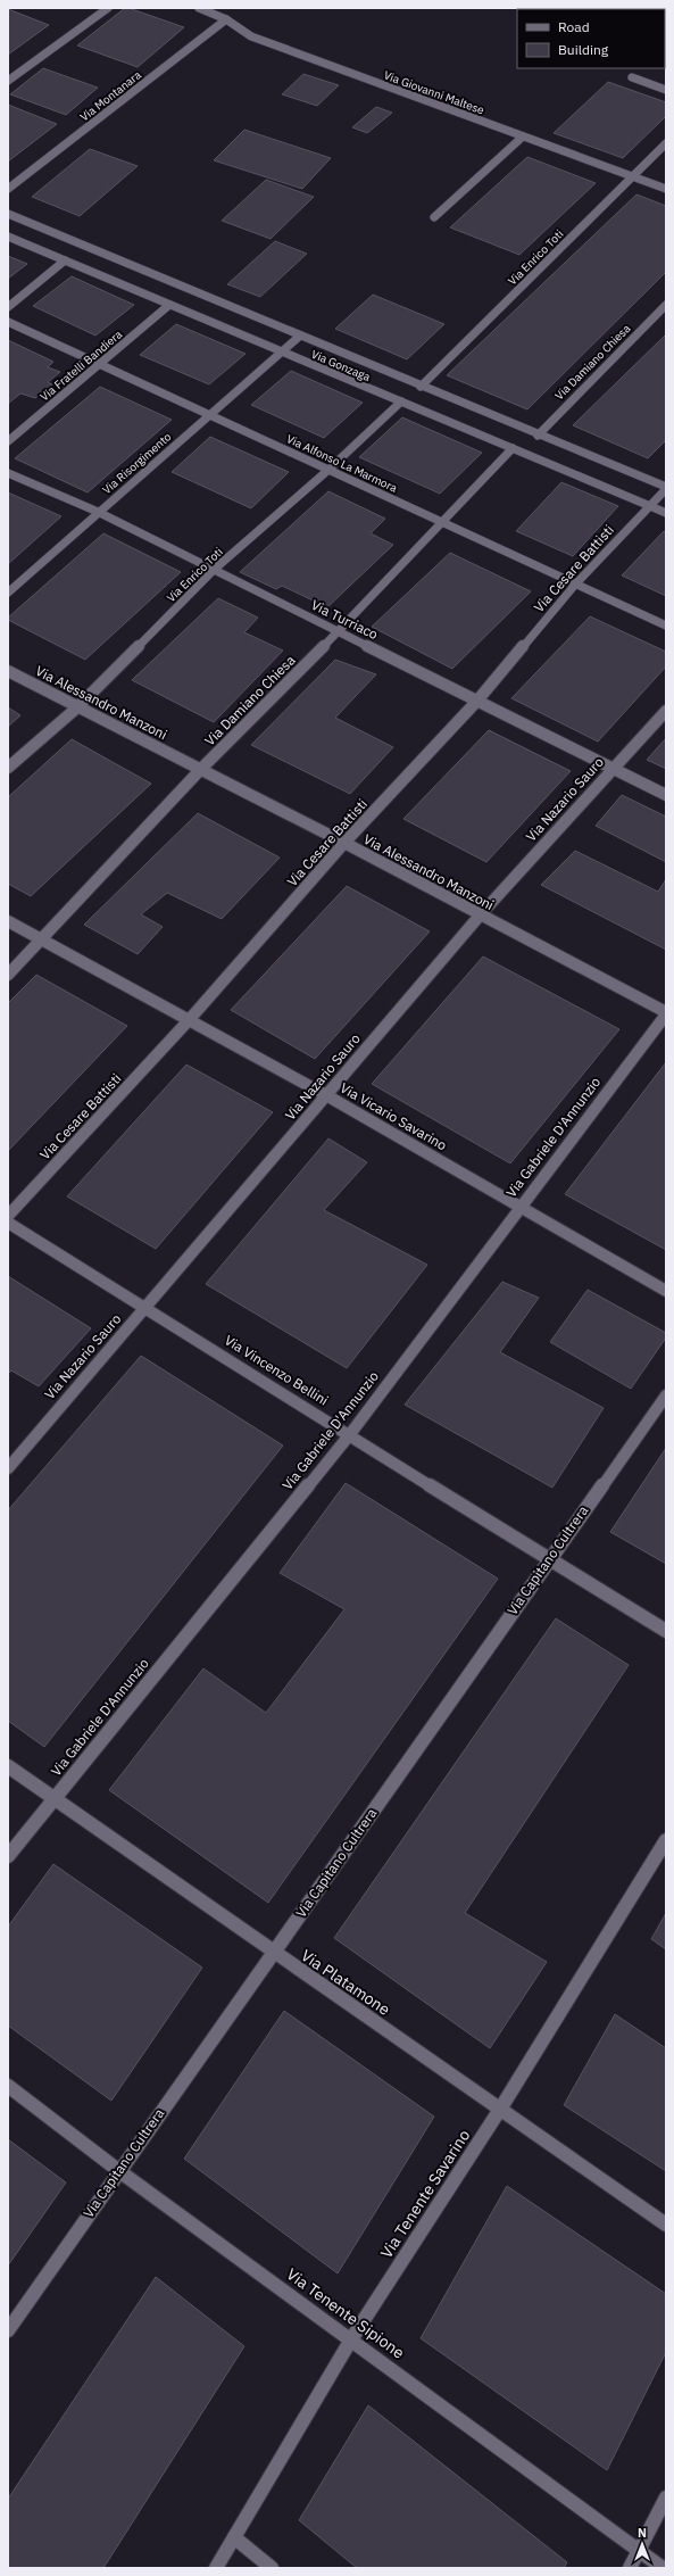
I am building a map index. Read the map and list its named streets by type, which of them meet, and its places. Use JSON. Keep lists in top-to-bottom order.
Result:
{
  "streets": {
    "street": [
      "Via Giovanni Maltese",
      "Via Montanara",
      "Via Enrico Toti",
      "Via Damiano Chiesa",
      "Via Fratelli Bandiera",
      "Via Gonzaga",
      "Via Risorgimento",
      "Via Alfonso La Marmora",
      "Via Cesare Battisti",
      "Via Turriaco",
      "Via Alessandro Manzoni",
      "Via Nazario Sauro",
      "Via Vicario Savarino",
      "Via Gabriele D'Annunzio",
      "Via Vincenzo Bellini",
      "Via Capitano Cultrera",
      "Via Platamone",
      "Via Tenente Savarino",
      "Via Tenente Sipione"
    ]
  },
  "crossings": [
    ["Via Giovanni Maltese", "Via Montanara"],
    ["Via Giovanni Maltese", "Via Enrico Toti"],
    ["Via Enrico Toti", "Via Gonzaga"],
    ["Via Enrico Toti", "Via Alfonso La Marmora"],
    ["Via Enrico Toti", "Via Turriaco"],
    ["Via Enrico Toti", "Via Alessandro Manzoni"],
    ["Via Damiano Chiesa", "Via Gonzaga"],
    ["Via Damiano Chiesa", "Via Alfonso La Marmora"],
    ["Via Damiano Chiesa", "Via Turriaco"],
    ["Via Damiano Chiesa", "Via Alessandro Manzoni"],
    ["Via Damiano Chiesa", "Via Vicario Savarino"],
    ["Via Fratelli Bandiera", "Via Gonzaga"],
    ["Via Fratelli Bandiera", "Via Alfonso La Marmora"],
    ["Via Gonzaga", "Via Risorgimento"],
    ["Via Gonzaga", "Via Cesare Battisti"],
    ["Via Risorgimento", "Via Alfonso La Marmora"],
    ["Via Risorgimento", "Via Turriaco"],
    ["Via Alfonso La Marmora", "Via Cesare Battisti"],
    ["Via Cesare Battisti", "Via Turriaco"],
    ["Via Cesare Battisti", "Via Alessandro Manzoni"],
    ["Via Cesare Battisti", "Via Vicario Savarino"],
    ["Via Turriaco", "Via Nazario Sauro"],
    ["Via Alessandro Manzoni", "Via Nazario Sauro"],
    ["Via Alessandro Manzoni", "Via Gabriele D'Annunzio"],
    ["Via Nazario Sauro", "Via Vicario Savarino"],
    ["Via Nazario Sauro", "Via Vincenzo Bellini"],
    ["Via Vicario Savarino", "Via Gabriele D'Annunzio"],
    ["Via Gabriele D'Annunzio", "Via Vincenzo Bellini"],
    ["Via Gabriele D'Annunzio", "Via Platamone"],
    ["Via Vincenzo Bellini", "Via Capitano Cultrera"],
    ["Via Capitano Cultrera", "Via Platamone"],
    ["Via Capitano Cultrera", "Via Tenente Sipione"],
    ["Via Platamone", "Via Tenente Savarino"],
    ["Via Tenente Savarino", "Via Tenente Sipione"]
  ],
  "legend": ["Road", "Building"],
  "north": "top"
}
